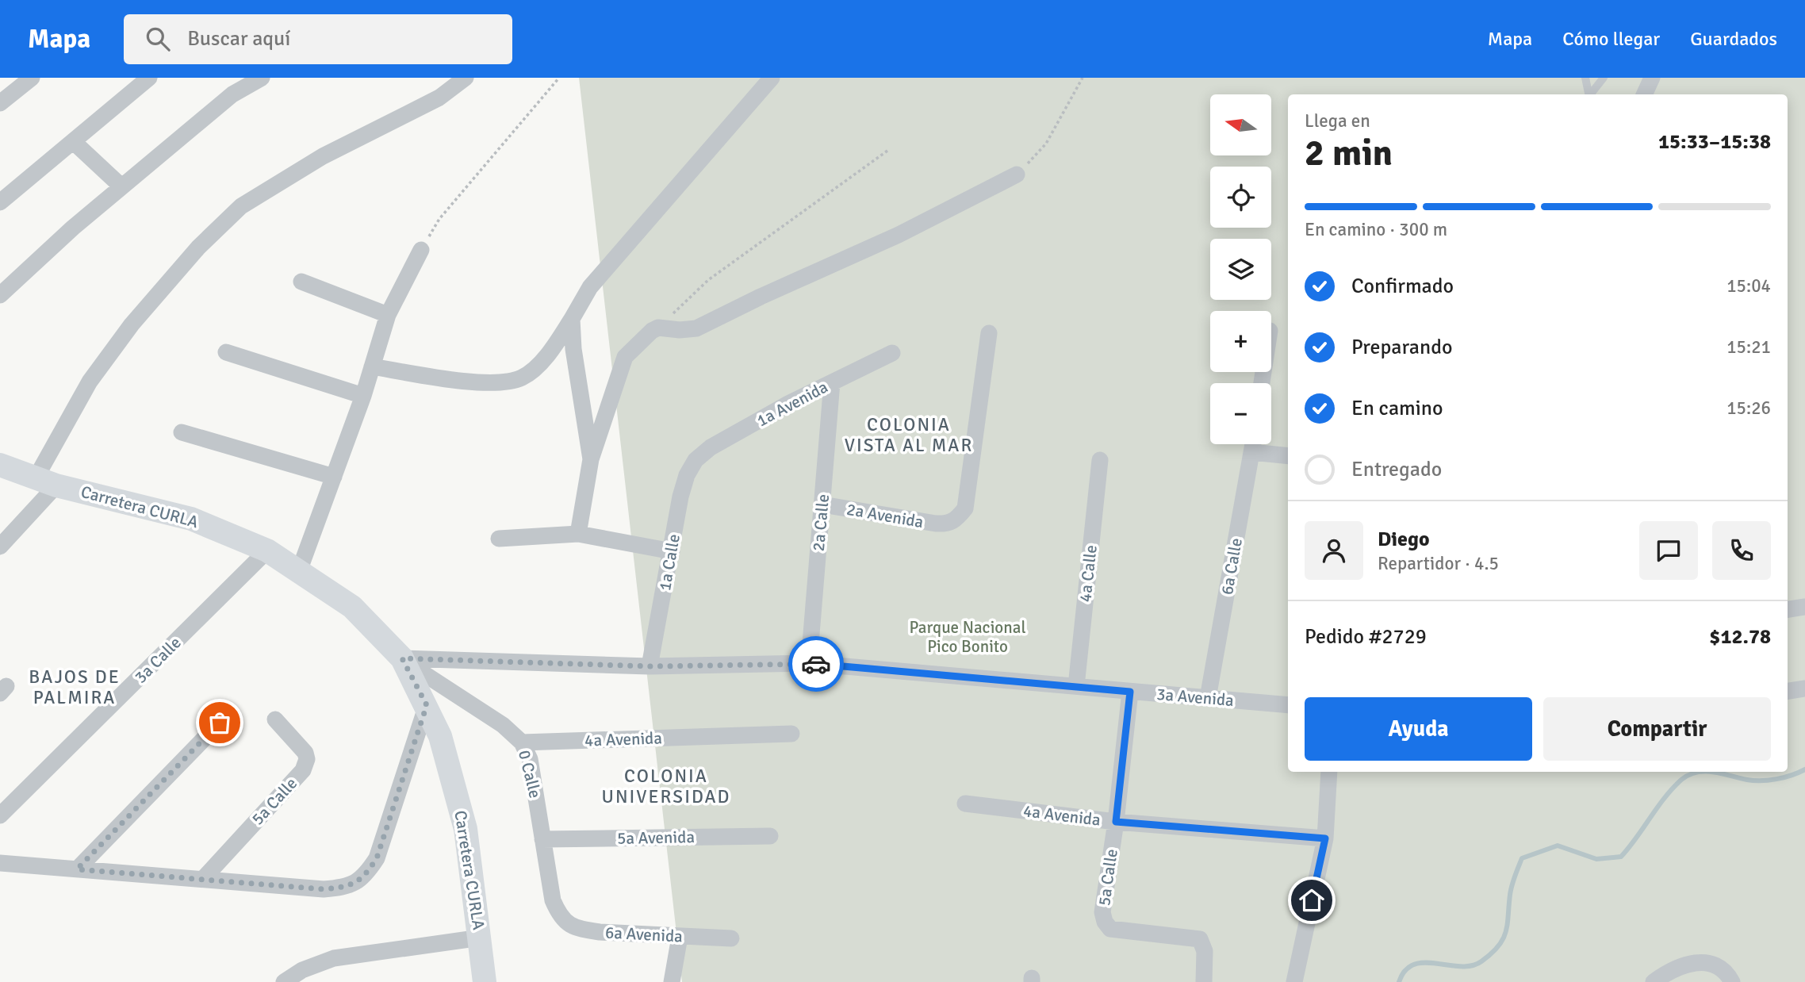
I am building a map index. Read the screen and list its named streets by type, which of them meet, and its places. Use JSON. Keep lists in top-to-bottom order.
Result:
{
  "streets": {
    "main road": ["Carretera CURLA"],
    "street": [
      "1a Avenida",
      "2a Avenida",
      "2a Calle",
      "1a Calle",
      "6a Calle",
      "4a Calle",
      "3a Calle",
      "3a Avenida",
      "4a Avenida",
      "0 Calle",
      "5a Calle",
      "5a Avenida",
      "6a Avenida"
    ]
  },
  "crossings": [
    ["1a Avenida", "2a Calle"],
    ["1a Avenida", "1a Calle"],
    ["Carretera CURLA", "3a Calle"],
    ["Carretera CURLA", "3a Avenida"],
    ["Carretera CURLA", "0 Calle"],
    ["2a Avenida", "2a Calle"],
    ["2a Calle", "3a Avenida"],
    ["1a Calle", "3a Avenida"],
    ["6a Calle", "3a Avenida"],
    ["4a Calle", "3a Avenida"],
    ["3a Avenida", "0 Calle"],
    ["3a Avenida", "5a Calle"],
    ["4a Avenida", "0 Calle"],
    ["4a Avenida", "5a Calle"],
    ["0 Calle", "5a Avenida"],
    ["0 Calle", "6a Avenida"]
  ],
  "districts": ["COLONIA VISTA AL MAR", "BAJOS DE PALMIRA", "COLONIA UNIVERSIDAD"],
  "parks": ["Parque Nacional Pico Bonito"],
  "north": "left",
  "page": {
    "header": "Mapa",
    "search": "Buscar aquí",
    "nav": ["Mapa", "Cómo llegar", "Guardados"],
    "map_buttons": ["+", "−"],
    "heading": ["2 min", "Llega en", "15:33–15:38"],
    "panel": [
      "Diego",
      "Repartidor · 4.5",
      "Pedido #2729",
      "$12.78"
    ],
    "bar": "En camino · 300 m",
    "list": [
      ["Confirmado", "15:04"],
      ["Preparando", "15:21"],
      ["En camino", "15:26"],
      "Entregado"
    ],
    "buttons": ["Ayuda", "Compartir"]
  }
}
